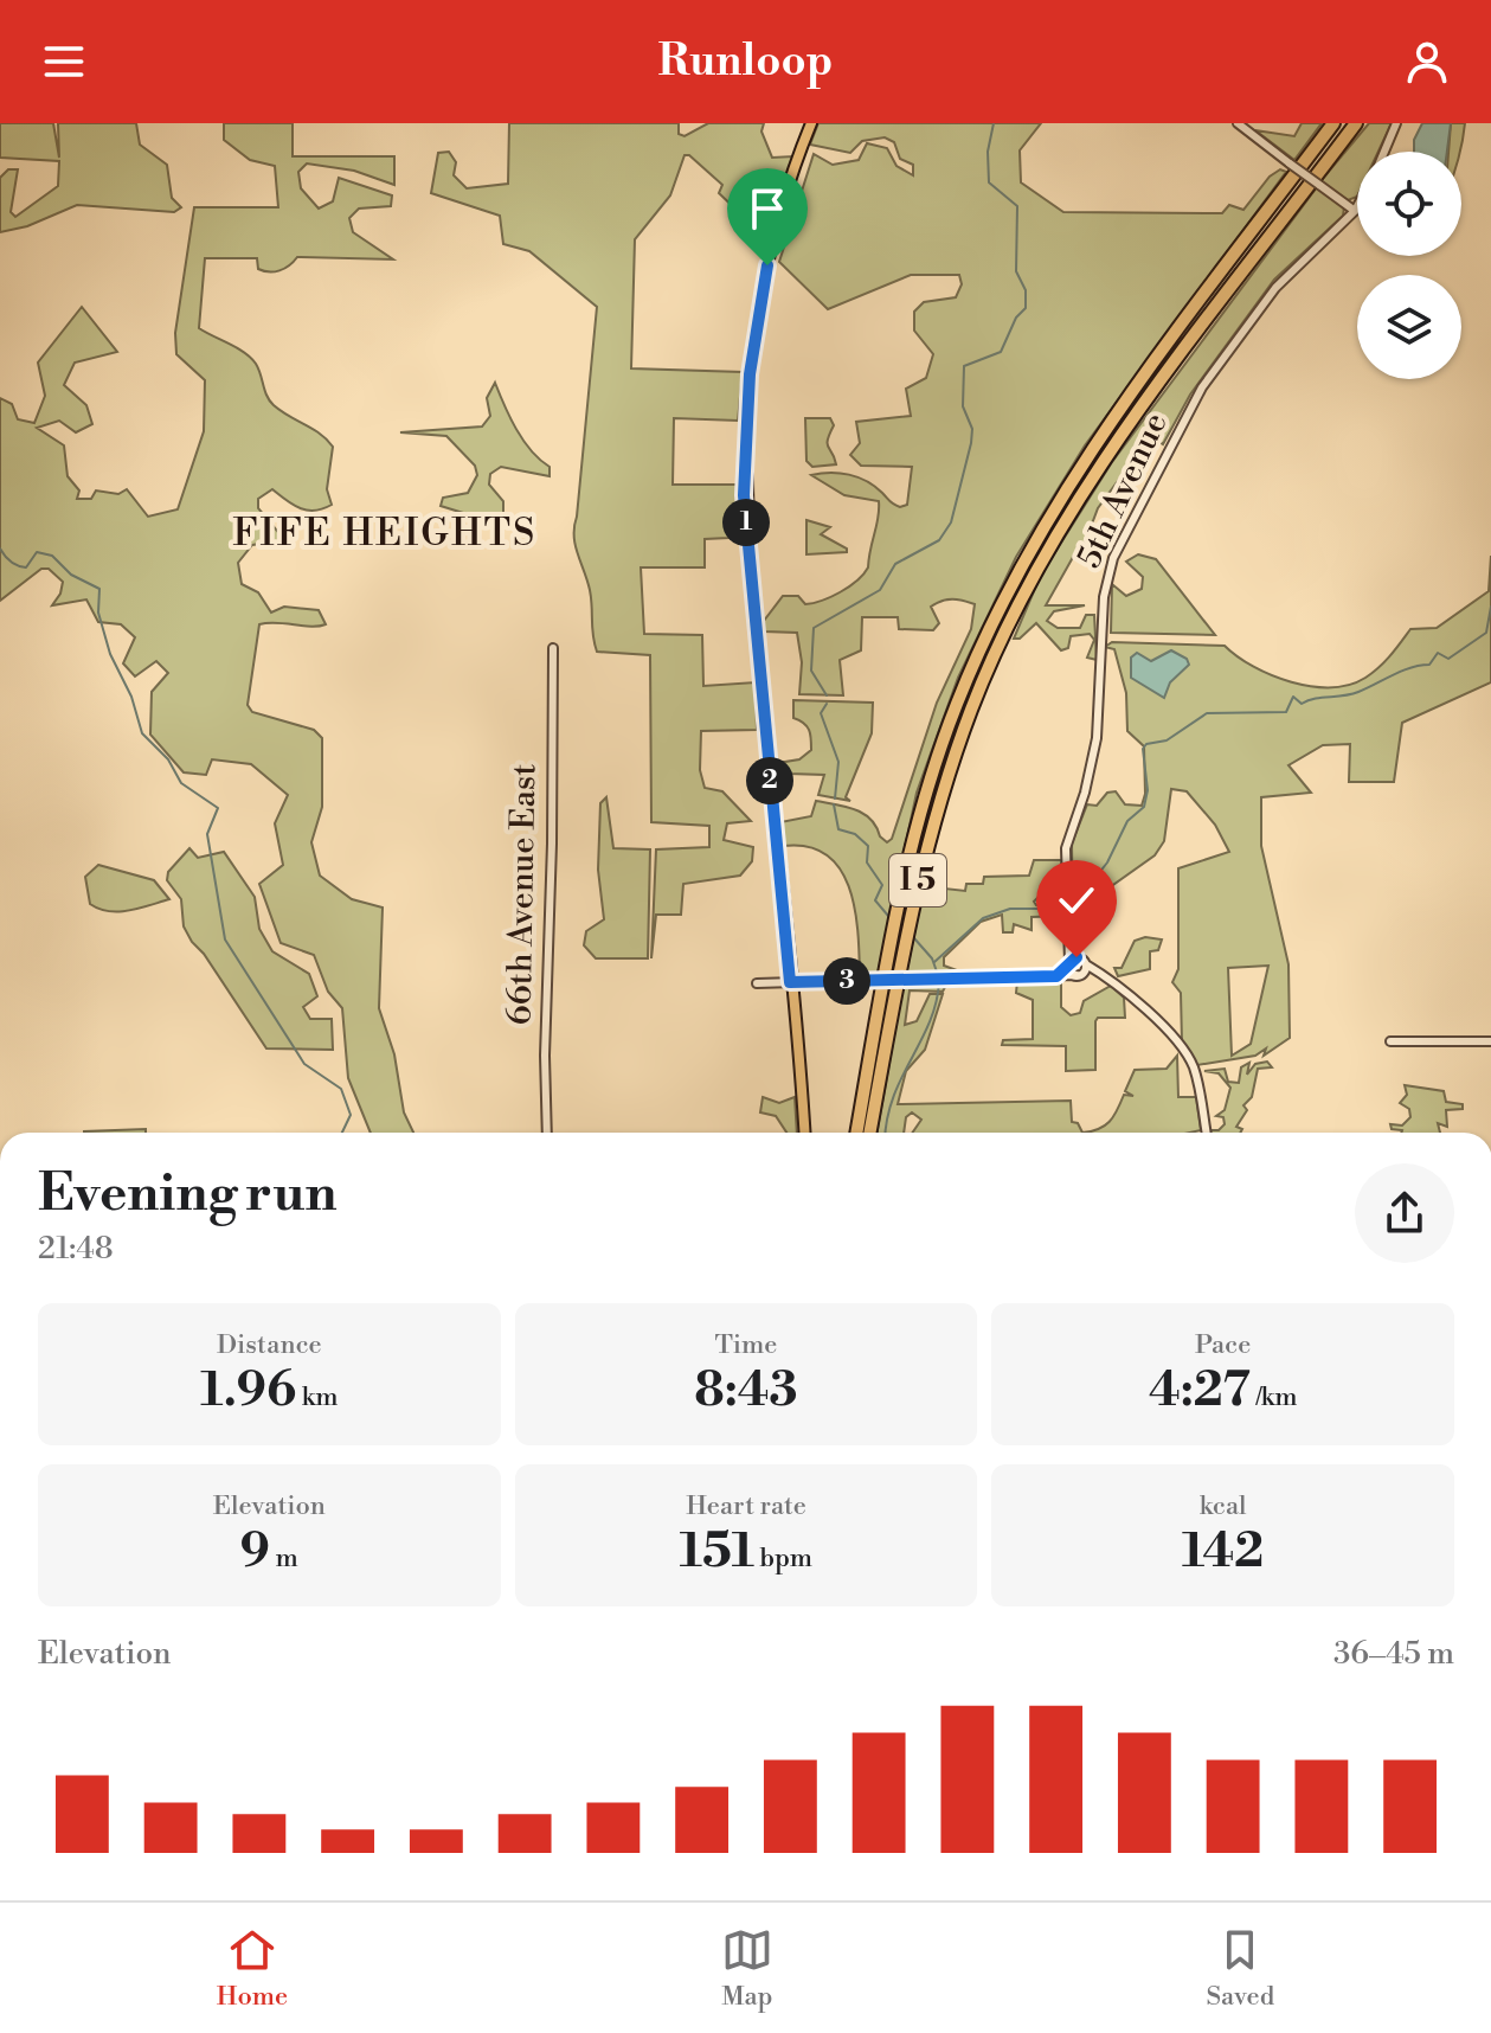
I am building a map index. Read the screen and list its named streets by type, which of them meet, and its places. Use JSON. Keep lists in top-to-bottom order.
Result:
{
  "streets": {
    "highway": ["I 5"],
    "street": ["5th Avenue", "66th Avenue East"]
  },
  "districts": ["FIFE HEIGHTS"],
  "page": {
    "header": "Runloop",
    "pins": ["1", "2", "3"],
    "heading": ["Evening run", "21:48"],
    "stats": [
      ["Distance", "1.96 km"],
      ["Time", "8:43"],
      ["Pace", "4:27 /km"],
      ["Elevation", "9 m"],
      ["Heart rate", "151 bpm"],
      ["kcal", "142"]
    ],
    "chart": ["Elevation", "36–45 m"],
    "tabs": ["Home", "Map", "Saved"]
  }
}
